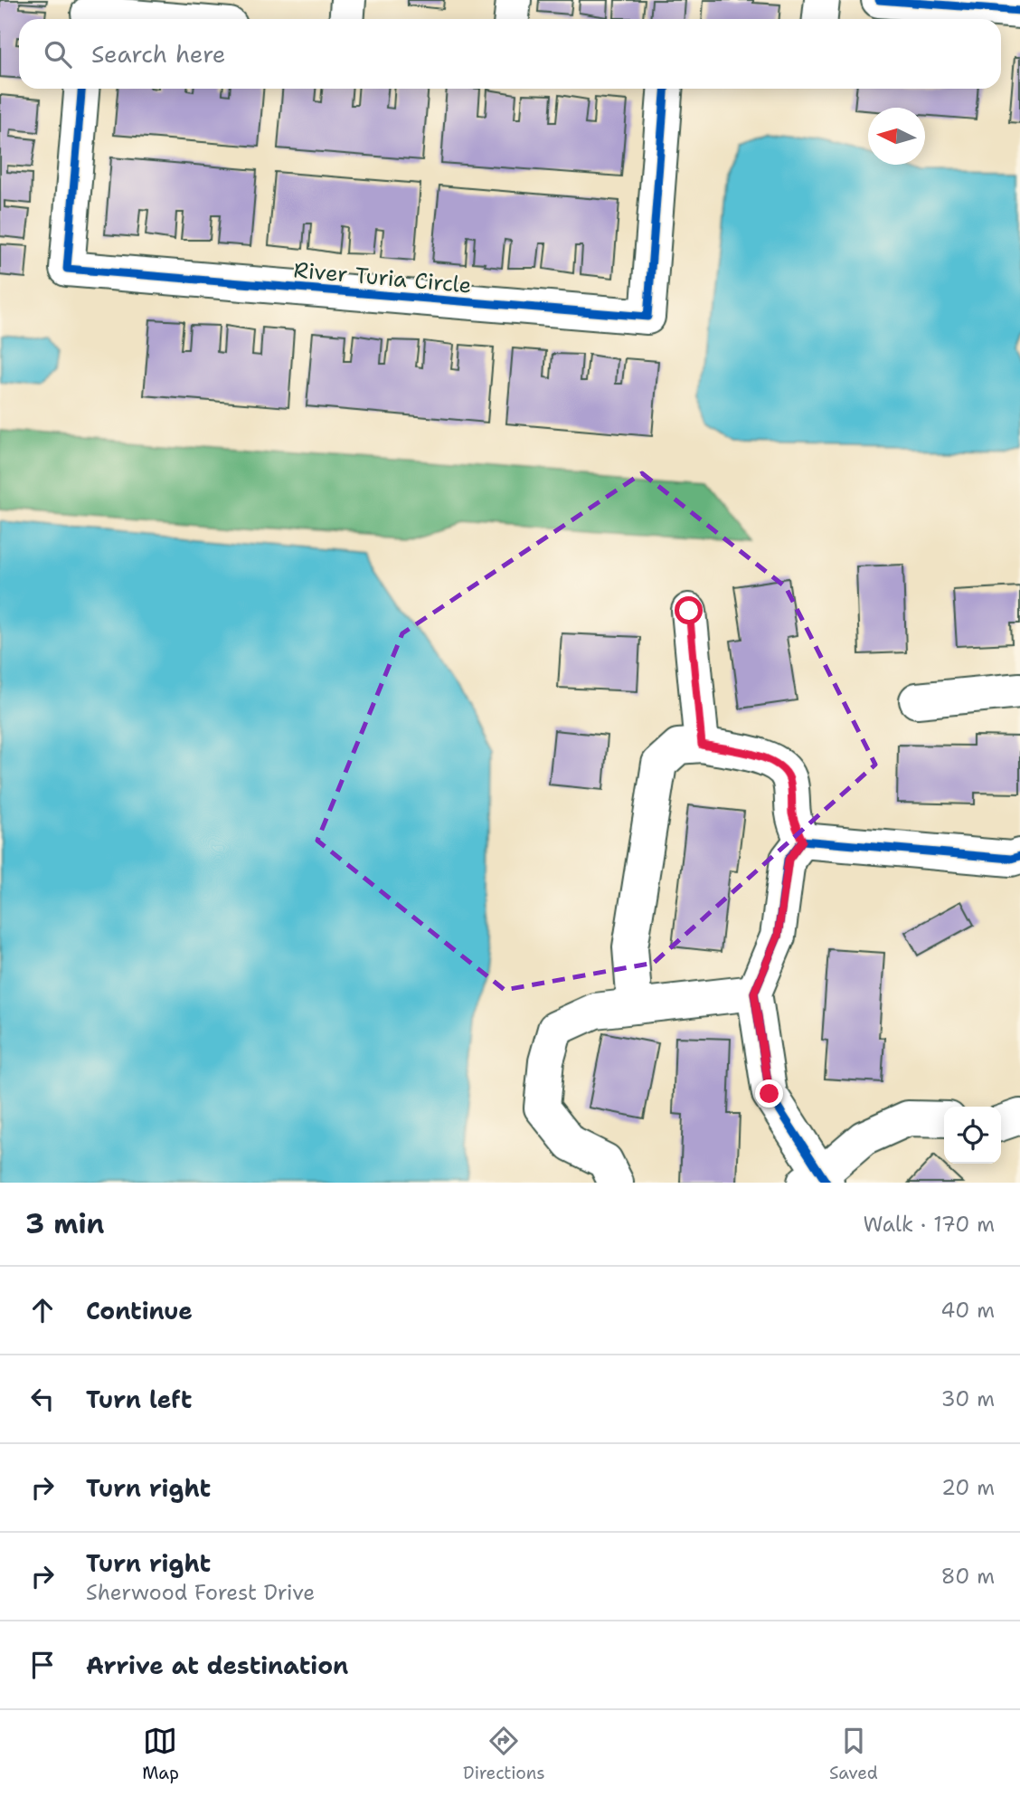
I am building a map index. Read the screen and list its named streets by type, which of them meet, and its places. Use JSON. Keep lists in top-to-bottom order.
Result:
{
  "streets": {
    "street": ["River Turia Circle"]
  },
  "north": "left",
  "page": {
    "search": "Search here",
    "heading": ["3 min", "Walk · 170 m"],
    "list": [
      ["Continue", "40 m"],
      ["Turn left", "30 m"],
      ["Turn right", "20 m"],
      ["Turn right", "Sherwood Forest Drive", "80 m"],
      "Arrive at destination"
    ],
    "nav": ["Map", "Directions", "Saved"]
  }
}
